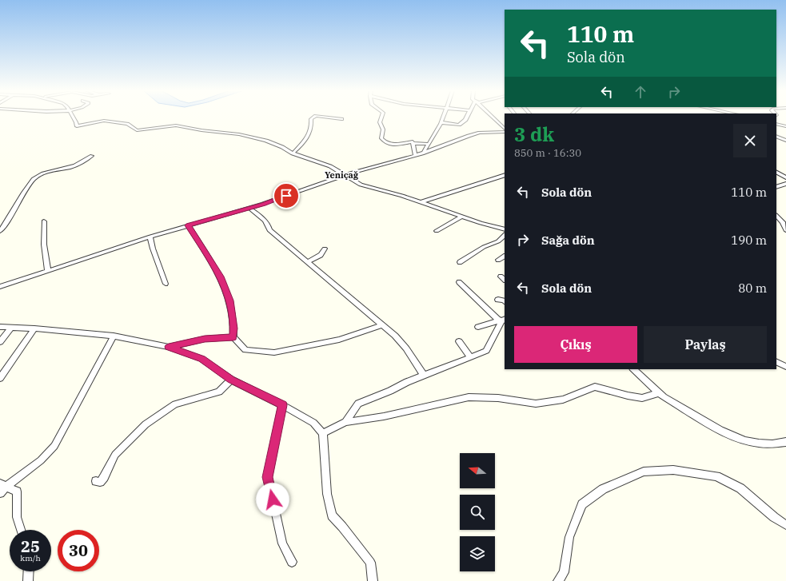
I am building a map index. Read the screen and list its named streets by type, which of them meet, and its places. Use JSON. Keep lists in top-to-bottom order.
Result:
{
  "districts": ["Yeniçağ"],
  "north": "left",
  "page": {
    "turn": ["110 m", "Sola dön"],
    "heading": ["3 dk", "850 m · 16:30"],
    "list": [
      {
        "name": "Sola dön",
        "value": "110 m"
      },
      {
        "name": "Sağa dön",
        "value": "190 m"
      },
      {
        "name": "Sola dön",
        "value": "80 m"
      }
    ],
    "buttons": ["Çıkış", "Paylaş"],
    "speed": "25 km/h",
    "limit": "30"
  }
}
